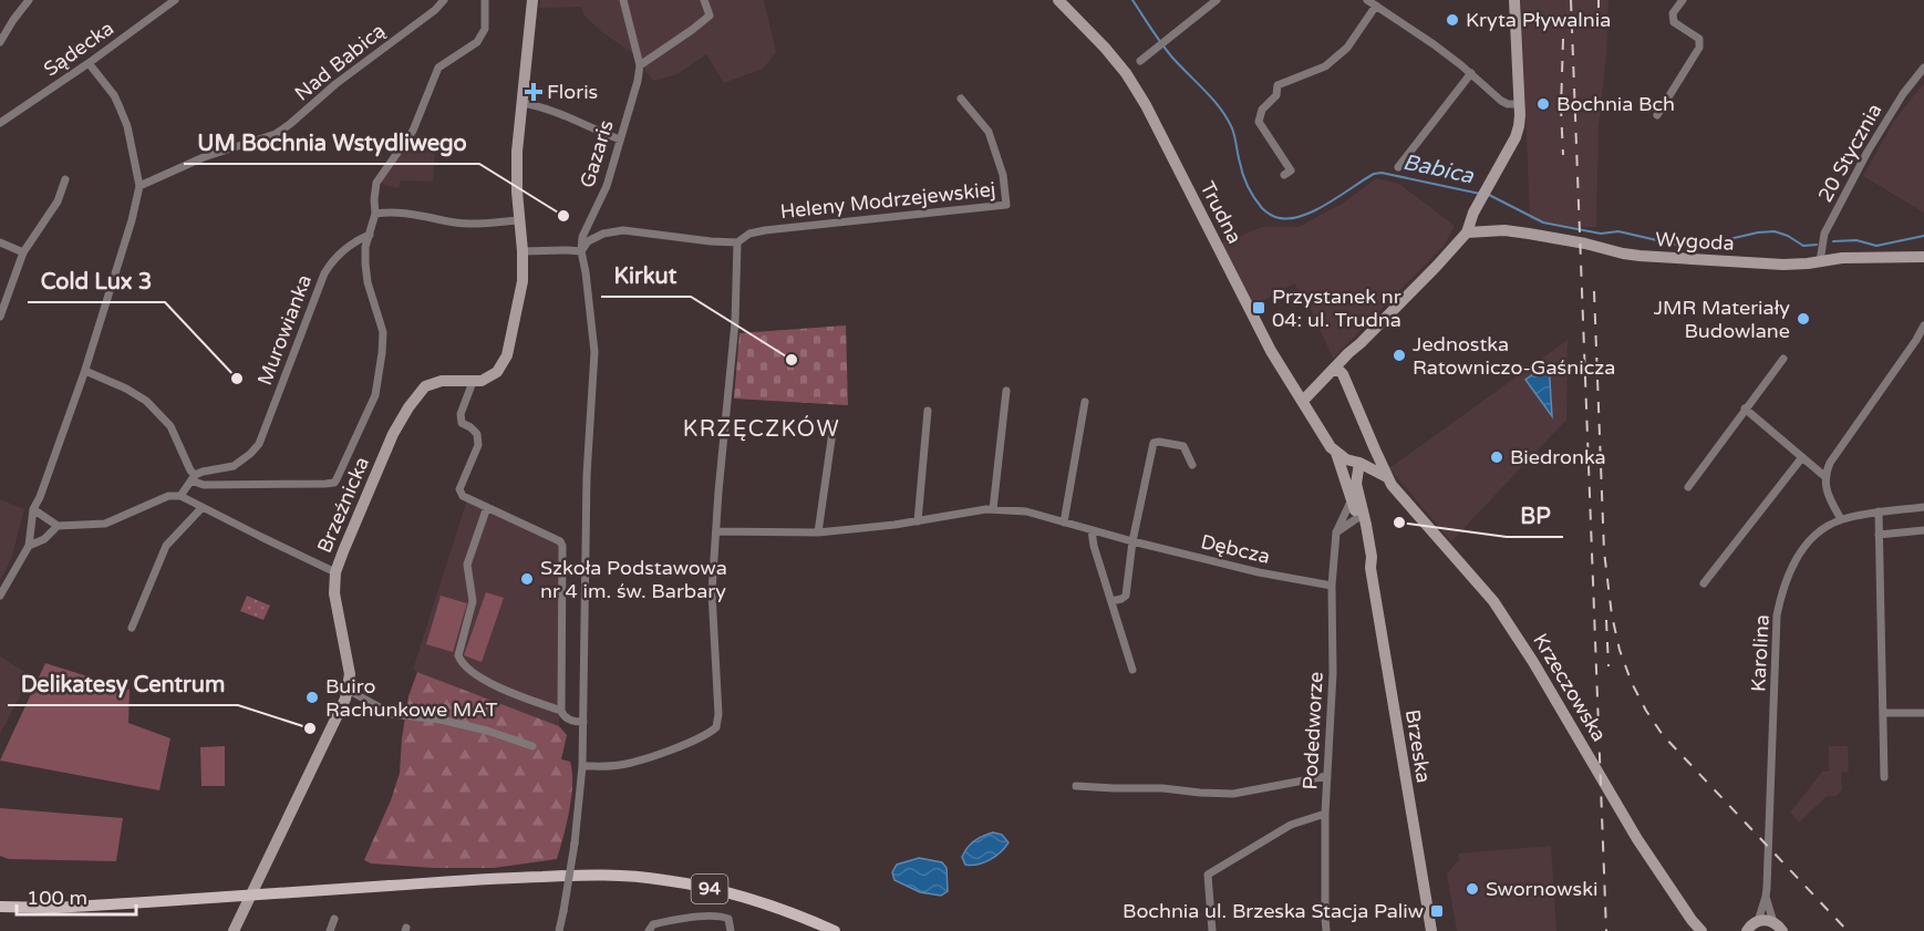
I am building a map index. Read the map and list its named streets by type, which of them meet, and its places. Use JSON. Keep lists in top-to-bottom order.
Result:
{
  "streets": {
    "main road": ["94"],
    "street": [
      "Sądecka",
      "Nad Babicą",
      "20 Stycznia",
      "Gazaris",
      "Heleny Modrzejewskiej",
      "Trudna",
      "Wygoda",
      "Murowianka",
      "Brzeźnicka",
      "Dębcza",
      "Karolina",
      "Krzeczowska",
      "Podedworze",
      "Brzeska"
    ]
  },
  "crossings": [
    ["20 Stycznia", "Wygoda"],
    ["Trudna", "Krzeczowska"],
    ["Trudna", "Brzeska"],
    ["Dębcza", "Podedworze"],
    ["Krzeczowska", "Brzeska"],
    ["Podedworze", "Brzeska"]
  ],
  "districts": ["KRZĘCZKÓW"],
  "water": ["Babica"],
  "places": {
    "other": [
      "Kryta Pływalnia",
      "Bochnia Bch",
      "UM Bochnia Wstydliwego",
      "JMR Materiały Budowlane",
      "Jednostka Ratowniczo-Gaśnicza",
      "Kirkut",
      "Cold Lux 3",
      "Biedronka",
      "BP",
      "Szkoła Podstawowa nr 4 im. św. Barbary",
      "Buiro Rachunkowe MAT",
      "Delikatesy Centrum",
      "Swornowski"
    ],
    "health": ["Floris"],
    "transit": ["Przystanek nr 04: ul. Trudna", "Bochnia ul. Brzeska Stacja Paliw"]
  },
  "scale_bar": "100 m"
}
